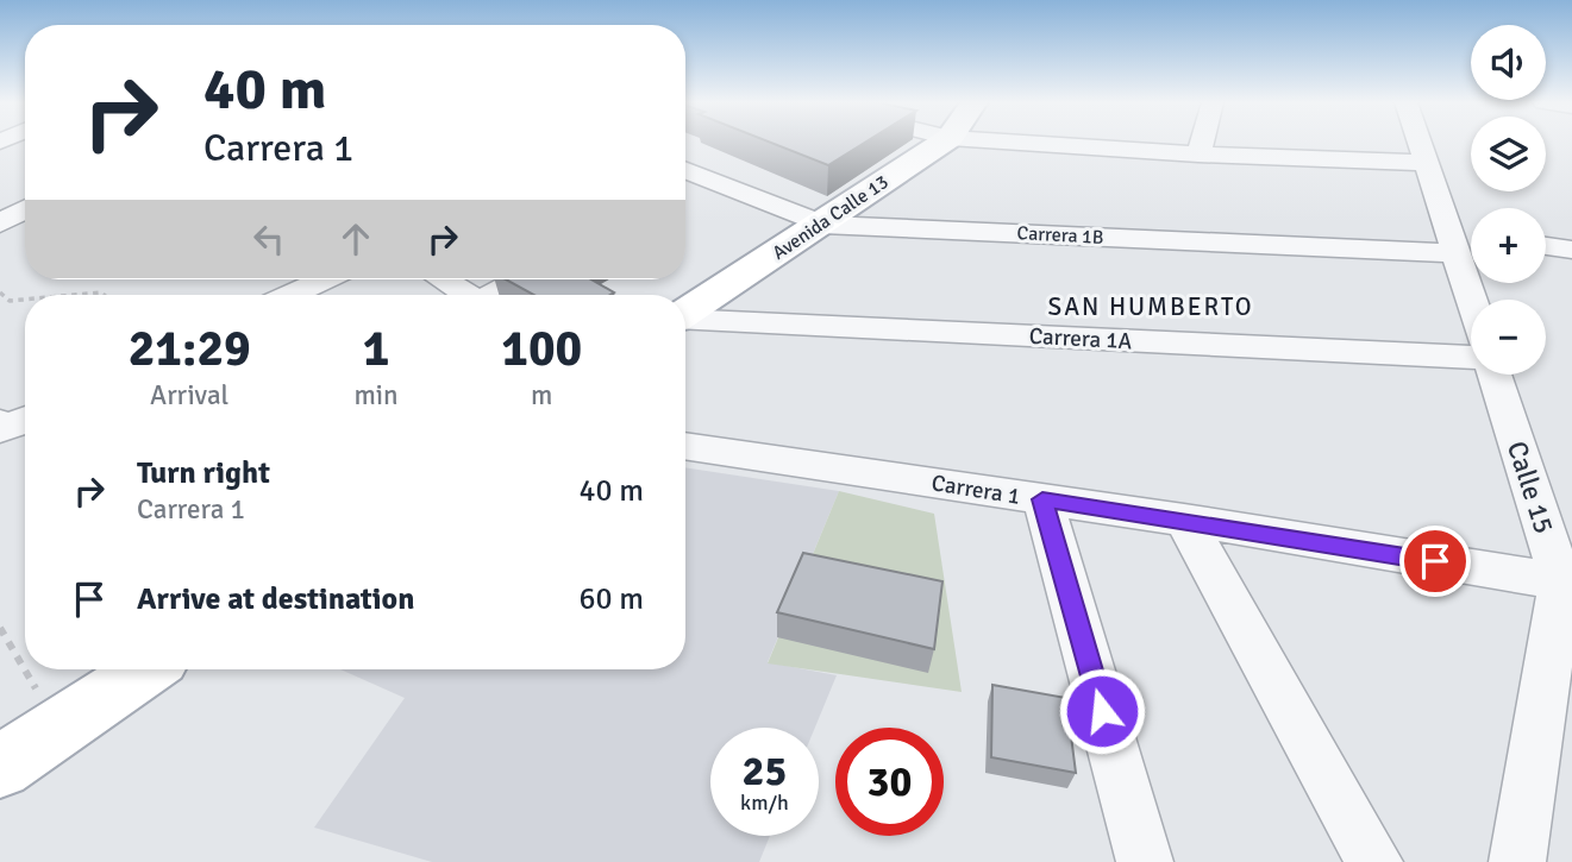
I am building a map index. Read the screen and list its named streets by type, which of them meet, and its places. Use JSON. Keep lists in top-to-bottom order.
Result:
{
  "streets": {
    "main road": ["Avenida Calle 13"],
    "street": [
      "Carrera 1B",
      "Carrera 1A",
      "Calle 15",
      "Carrera 1"
    ]
  },
  "crossings": [
    ["Avenida Calle 13", "Carrera 1B"],
    ["Calle 15", "Carrera 1"]
  ],
  "districts": ["SAN HUMBERTO"],
  "page": {
    "map_buttons": ["+", "−"],
    "turn": ["40 m", "Carrera 1"],
    "eta": [
      "21:29",
      "Arrival",
      "1",
      "min",
      "100",
      "m"
    ],
    "list": [
      {
        "name": "Turn right",
        "note": "Carrera 1",
        "value": "40 m"
      },
      {
        "name": "Arrive at destination",
        "value": "60 m"
      }
    ],
    "speed": "25 km/h",
    "limit": "30"
  }
}
